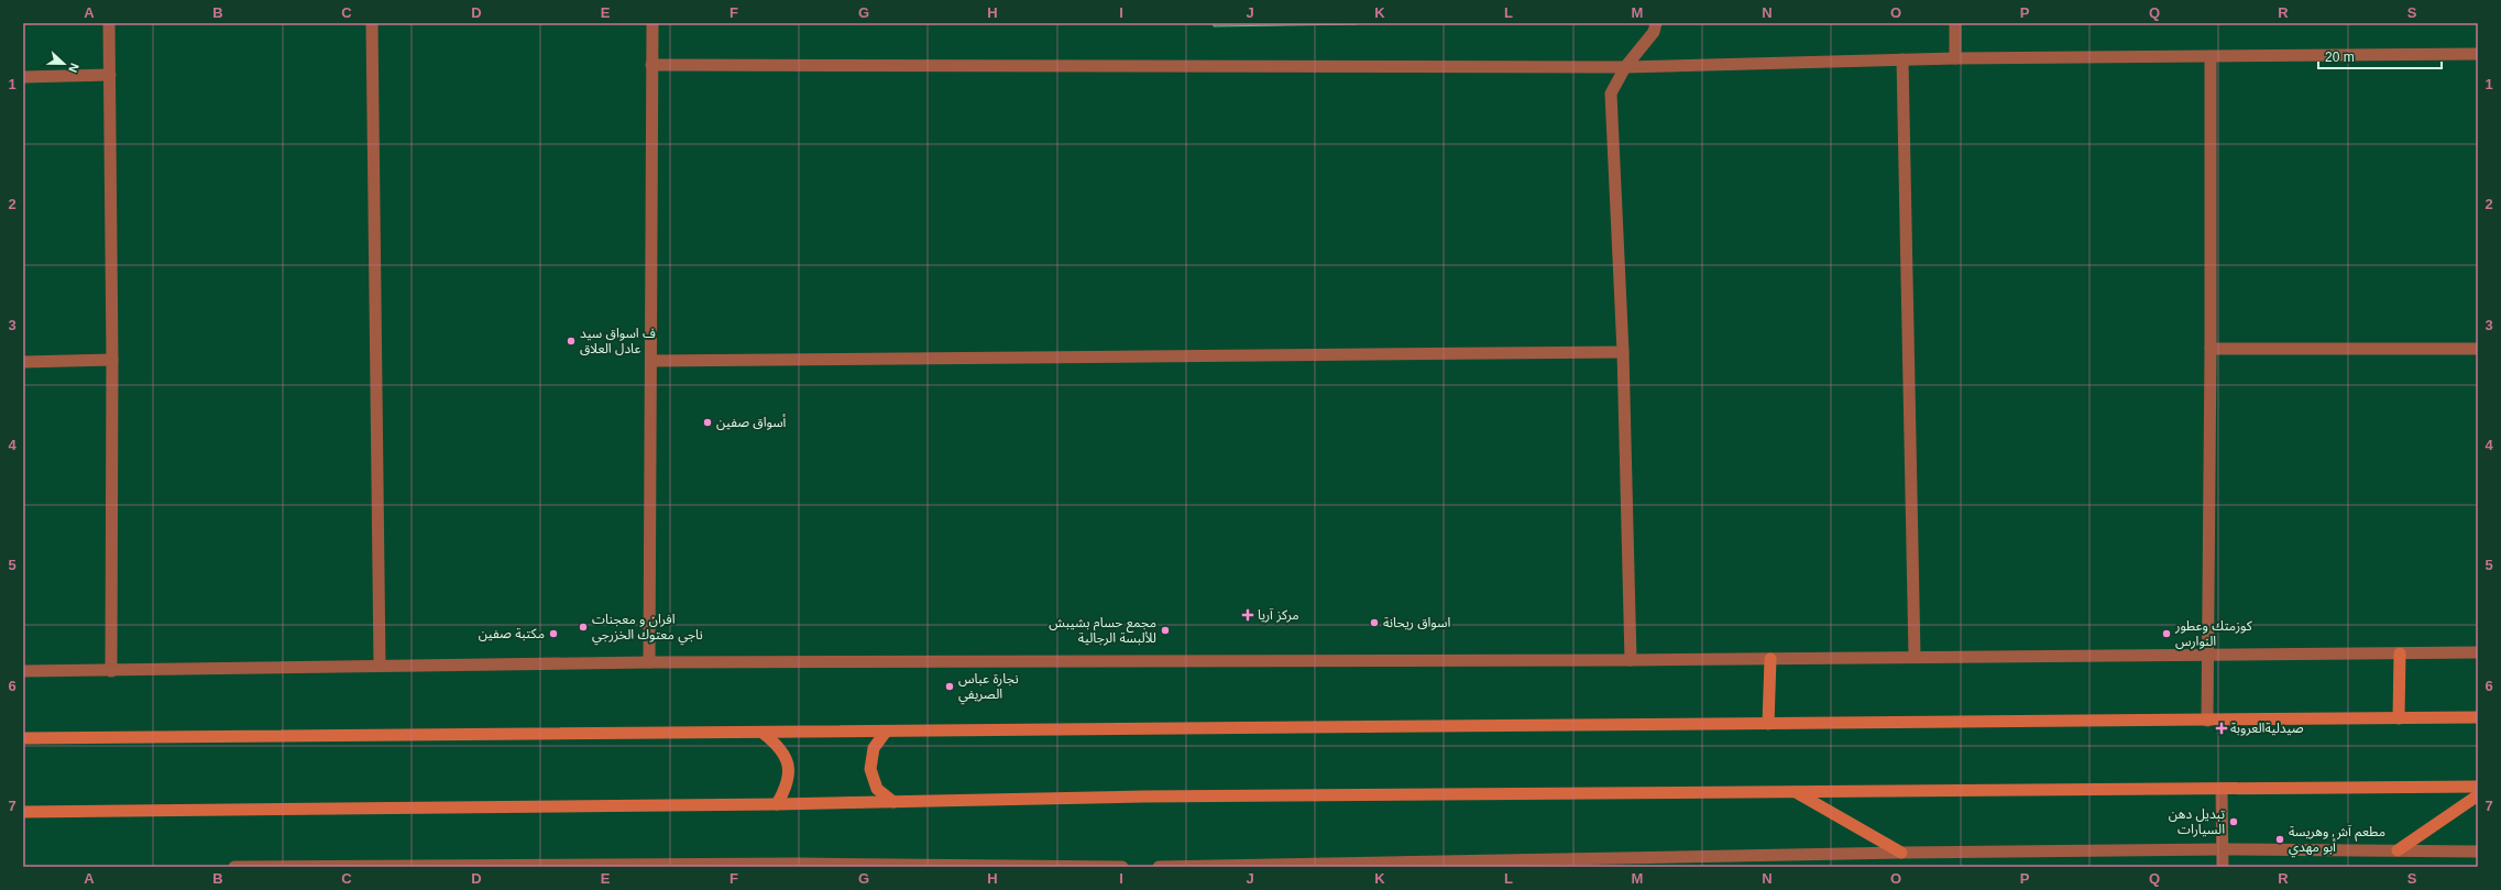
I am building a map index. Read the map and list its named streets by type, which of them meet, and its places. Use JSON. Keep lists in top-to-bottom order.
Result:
{
  "places": {
    "other": [
      "ف اسواق سيد عادل العلاق",
      "أسواق صفين",
      "اسواق ريحانة",
      "افران و معجنات ناجي معتوك الخزرجي",
      "مجمع حسام بشيبش للألبسة الرجالية",
      "مكتبة صفين",
      "كوزمتك وعطور النوارس",
      "نجارة عباس الصريفي",
      "تبديل دهن السيارات",
      "مطعم آش وهريسة أبو مهدي"
    ],
    "health": ["مركز آريا", "صيدليةالعروبة"]
  },
  "scale_bar": "20 m",
  "north": "right",
  "grid": {
    "columns": [
      "A",
      "B",
      "C",
      "D",
      "E",
      "F",
      "G",
      "H",
      "I",
      "J",
      "K",
      "L",
      "M",
      "N",
      "O",
      "P",
      "Q",
      "R",
      "S"
    ],
    "rows": [
      "1",
      "2",
      "3",
      "4",
      "5",
      "6",
      "7"
    ]
  }
}
